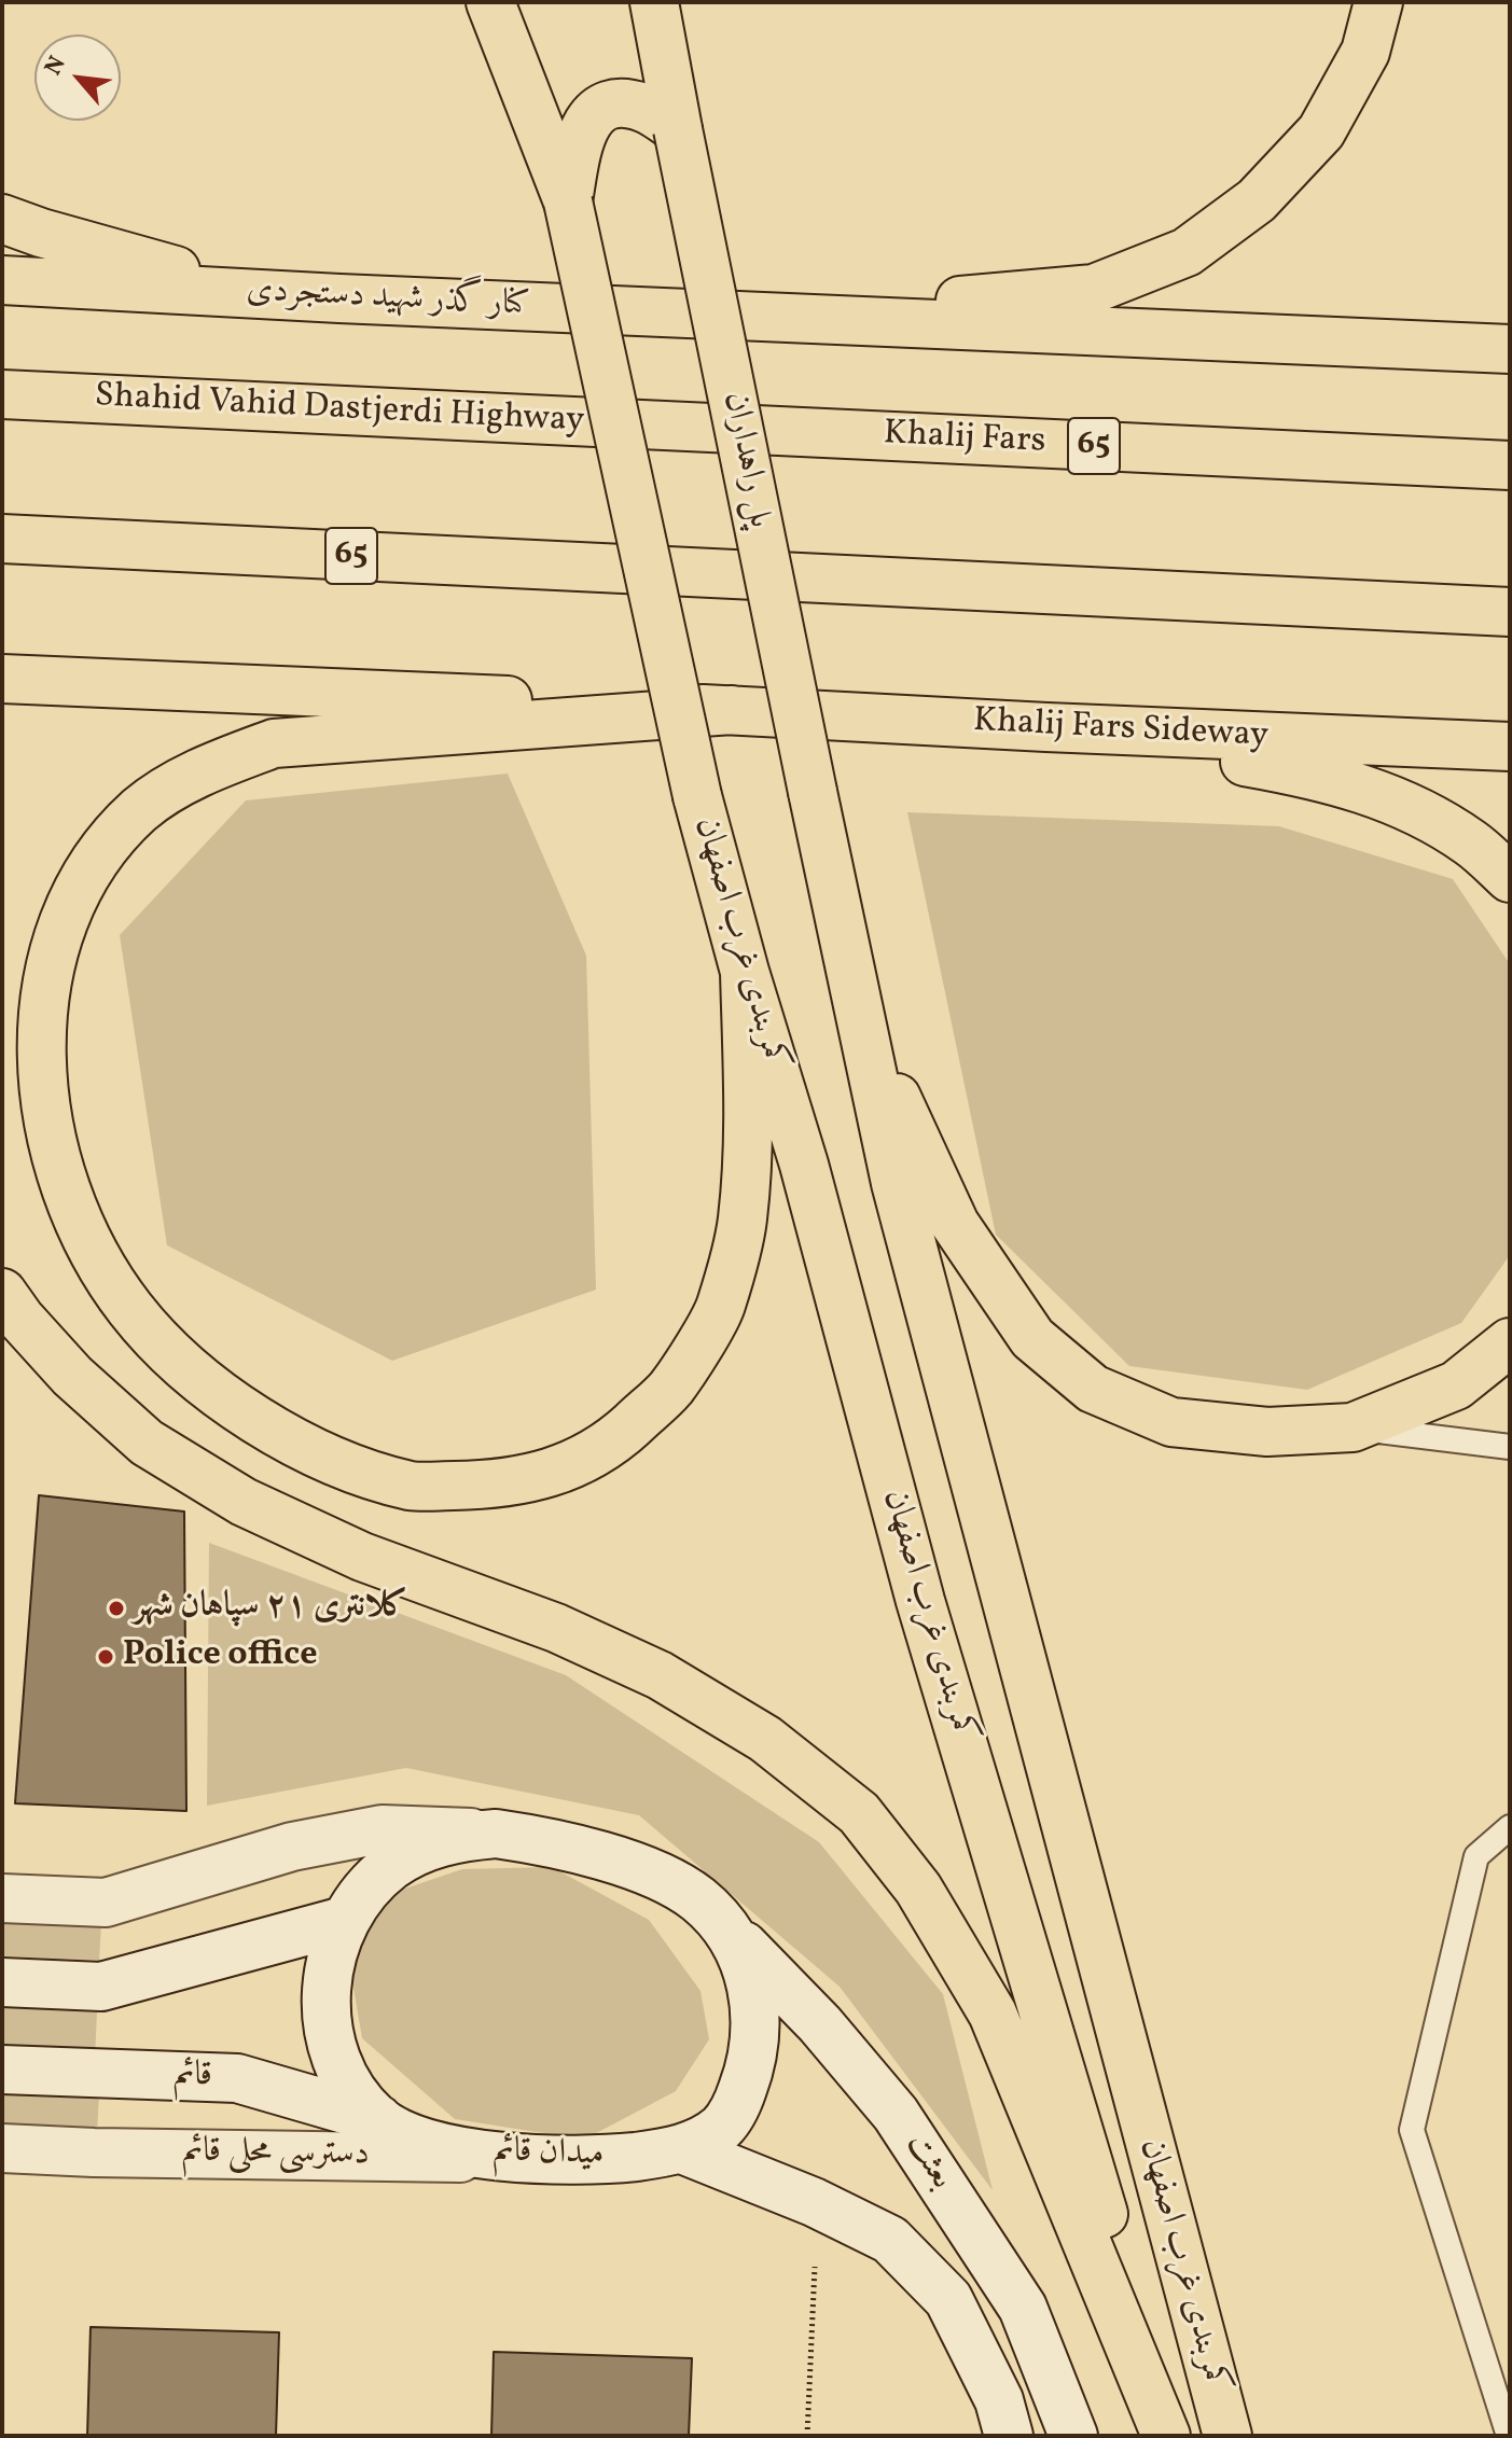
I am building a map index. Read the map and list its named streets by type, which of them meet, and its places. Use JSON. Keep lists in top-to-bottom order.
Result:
{
  "streets": {
    "highway": [
      "کنار گذر شهید دستجردی",
      "Shahid Vahid Dastjerdi Highway",
      "Khalij Fars",
      "65",
      "پل راهداران",
      "Khalij Fars Sideway",
      "کمربندی غرب اصفهان"
    ],
    "main road": [
      "قائم",
      "دسترسی محلی قائم",
      "میدان قائم",
      "بعثت"
    ]
  },
  "crossings": [
    ["Shahid Vahid Dastjerdi Highway", "Khalij Fars"],
    ["پل راهداران", "کمربندی غرب اصفهان"],
    ["قائم", "میدان قائم"],
    ["دسترسی محلی قائم", "میدان قائم"],
    ["میدان قائم", "بعثت"]
  ],
  "places": ["کلانتری ۲۱ سپاهان شهر", "Police office"],
  "north": "top left"
}
